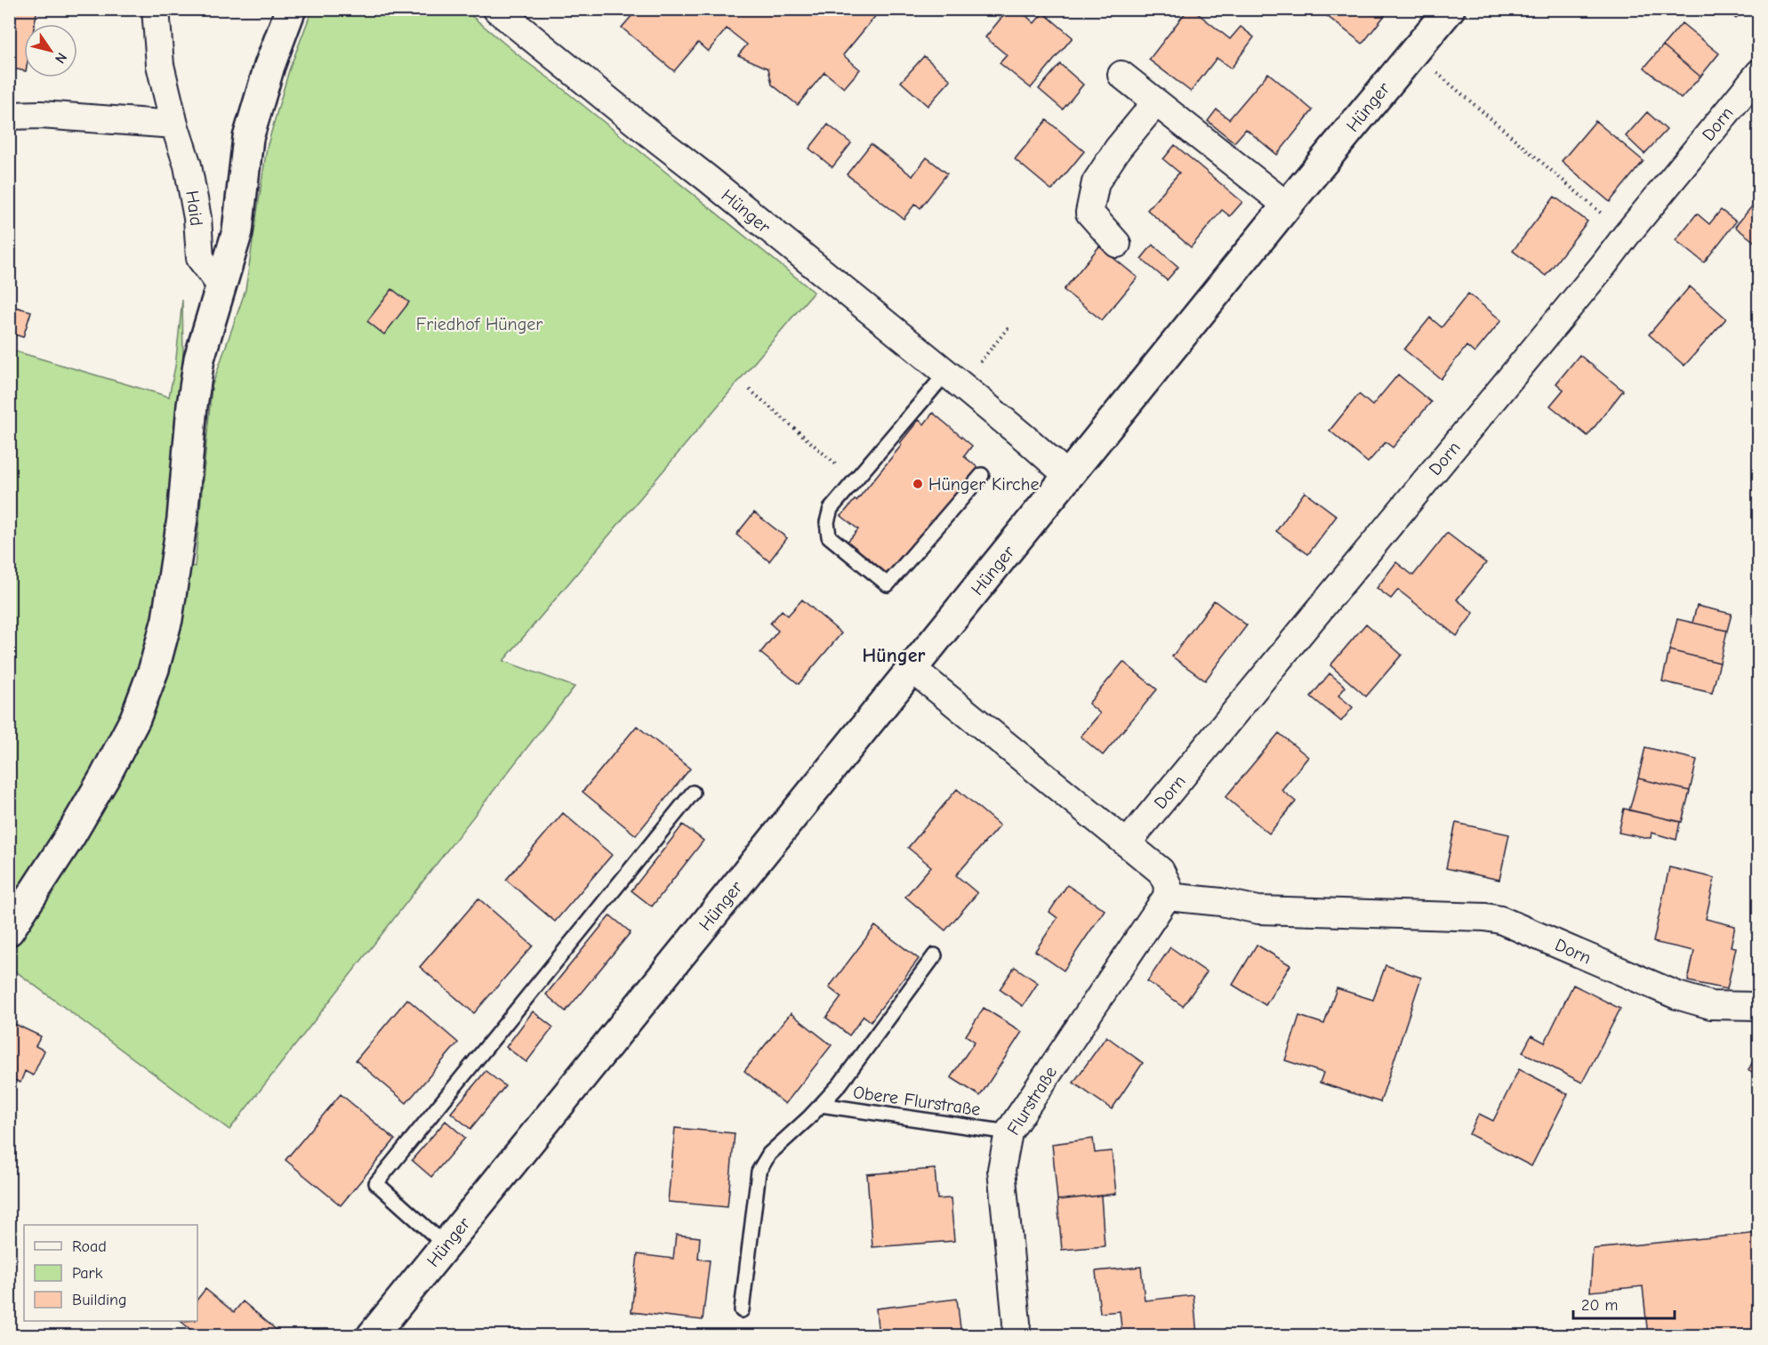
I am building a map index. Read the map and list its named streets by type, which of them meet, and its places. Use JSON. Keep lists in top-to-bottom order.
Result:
{
  "streets": {
    "main road": ["Hünger"],
    "street": ["Dorn", "Haid", "Flurstraße"],
    "lane": ["Obere Flurstraße"]
  },
  "crossings": [
    ["Dorn", "Flurstraße"],
    ["Obere Flurstraße", "Flurstraße"]
  ],
  "districts": ["Hünger"],
  "parks": ["Friedhof Hünger"],
  "places": ["Hünger Kirche"],
  "legend": ["Road", "Park", "Building"],
  "scale_bar": "20 m",
  "north": "bottom right"
}
